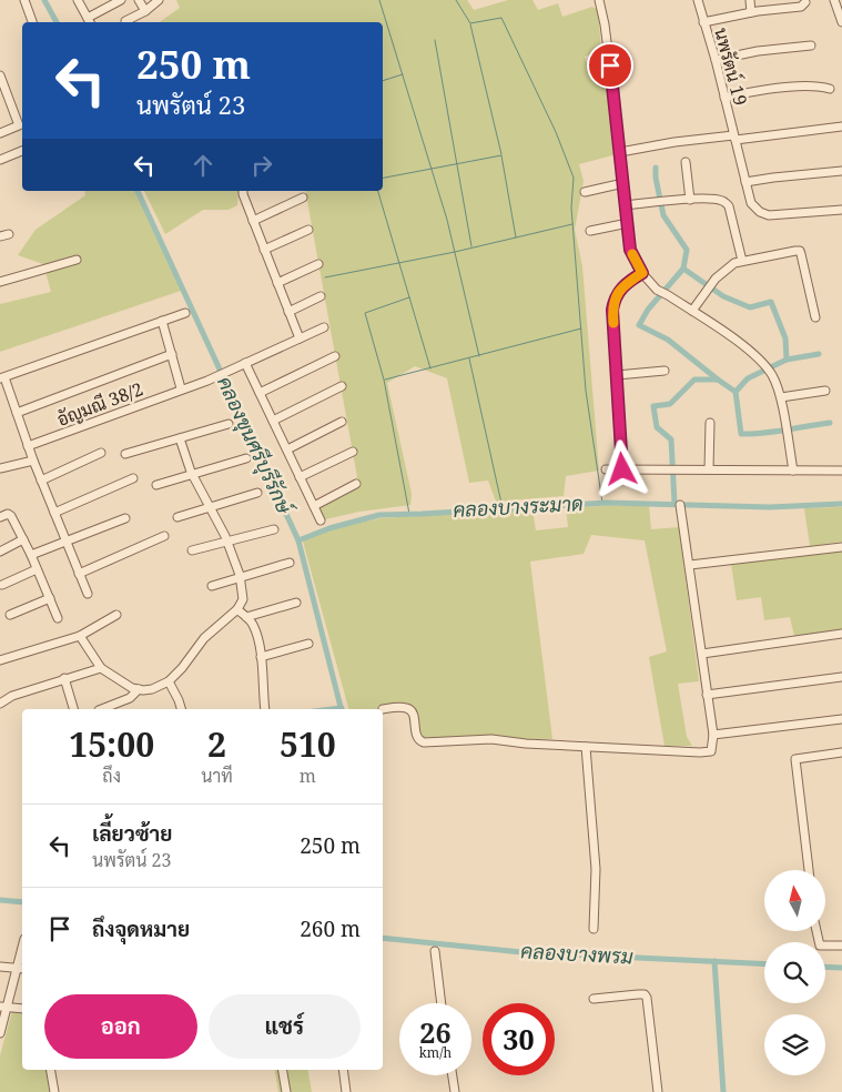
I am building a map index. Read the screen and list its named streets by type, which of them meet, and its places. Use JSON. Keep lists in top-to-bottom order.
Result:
{
  "streets": {
    "street": ["นพรัตน์ 19", "อัญมณี 38/2"]
  },
  "water": ["คลองขุนศรีบุรีรักษ์", "คลองบางระมาด", "คลองบางพรม"],
  "north": "top",
  "page": {
    "turn": ["250 m", "นพรัตน์ 23"],
    "eta": [
      "15:00",
      "ถึง",
      "2",
      "นาที",
      "510",
      "m"
    ],
    "list": [
      {
        "name": "เลี้ยวซ้าย",
        "note": "นพรัตน์ 23",
        "value": "250 m"
      },
      {
        "name": "ถึงจุดหมาย",
        "value": "260 m"
      }
    ],
    "buttons": ["ออก", "แชร์"],
    "speed": "26 km/h",
    "limit": "30"
  }
}
